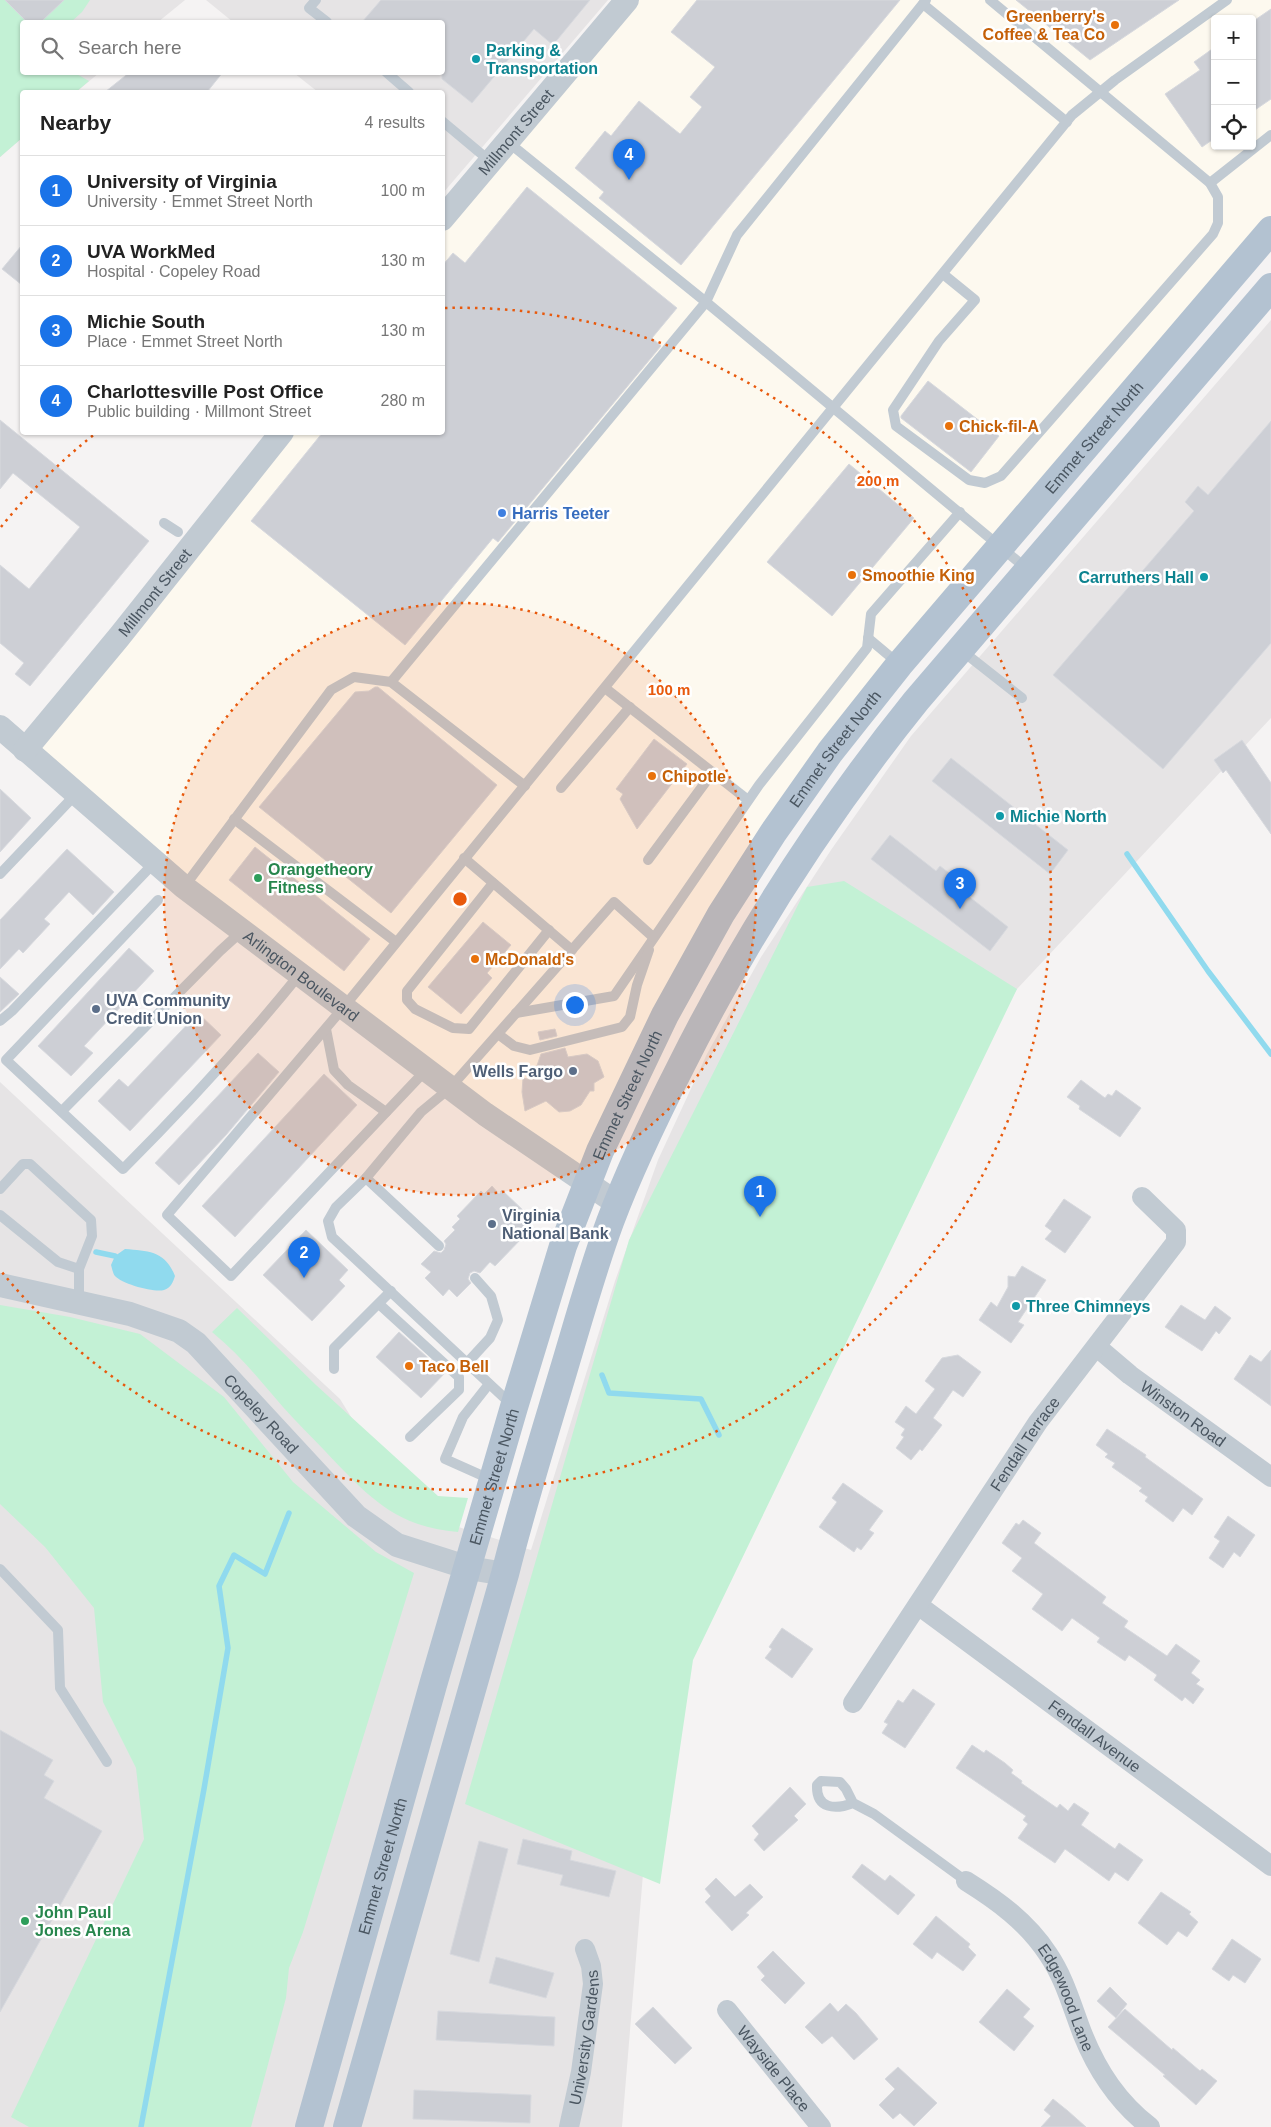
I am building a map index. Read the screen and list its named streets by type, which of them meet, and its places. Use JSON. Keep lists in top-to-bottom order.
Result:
{
  "streets": {
    "main road": ["Emmet Street North"],
    "street": [
      "Millmont Street",
      "Arlington Boulevard",
      "Copeley Road",
      "Winston Road",
      "Fendall Terrace",
      "Fendall Avenue",
      "Edgewood Lane",
      "University Gardens",
      "Wayside Place"
    ]
  },
  "crossings": [
    ["Millmont Street", "Arlington Boulevard"],
    ["Emmet Street North", "Arlington Boulevard"],
    ["Emmet Street North", "Copeley Road"],
    ["Winston Road", "Fendall Terrace"],
    ["Fendall Terrace", "Fendall Avenue"]
  ],
  "places": [
    "Greenberry's Coffee & Tea Co",
    "Parking & Transportation",
    "Chick-fil-A",
    "Harris Teeter",
    "Smoothie King",
    "Carruthers Hall",
    "Chipotle",
    "Michie North",
    "Orangetheory Fitness",
    "McDonald's",
    "UVA Community Credit Union",
    "Wells Fargo",
    "Virginia National Bank",
    "Three Chimneys",
    "Taco Bell",
    "John Paul Jones Arena"
  ],
  "page": {
    "map_buttons": ["+", "−"],
    "search": "Search here",
    "heading": ["Nearby", "4 results"],
    "pins": [
      "4",
      "3",
      "1",
      "2"
    ],
    "list": [
      {
        "mark": "1",
        "name": "University of Virginia",
        "note": "University · Emmet Street North",
        "value": "100 m"
      },
      {
        "mark": "2",
        "name": "UVA WorkMed",
        "note": "Hospital · Copeley Road",
        "value": "130 m"
      },
      {
        "mark": "3",
        "name": "Michie South",
        "note": "Place · Emmet Street North",
        "value": "130 m"
      },
      {
        "mark": "4",
        "name": "Charlottesville Post Office",
        "note": "Public building · Millmont Street",
        "value": "280 m"
      }
    ]
  },
  "rings": ["200 m", "100 m"]
}
